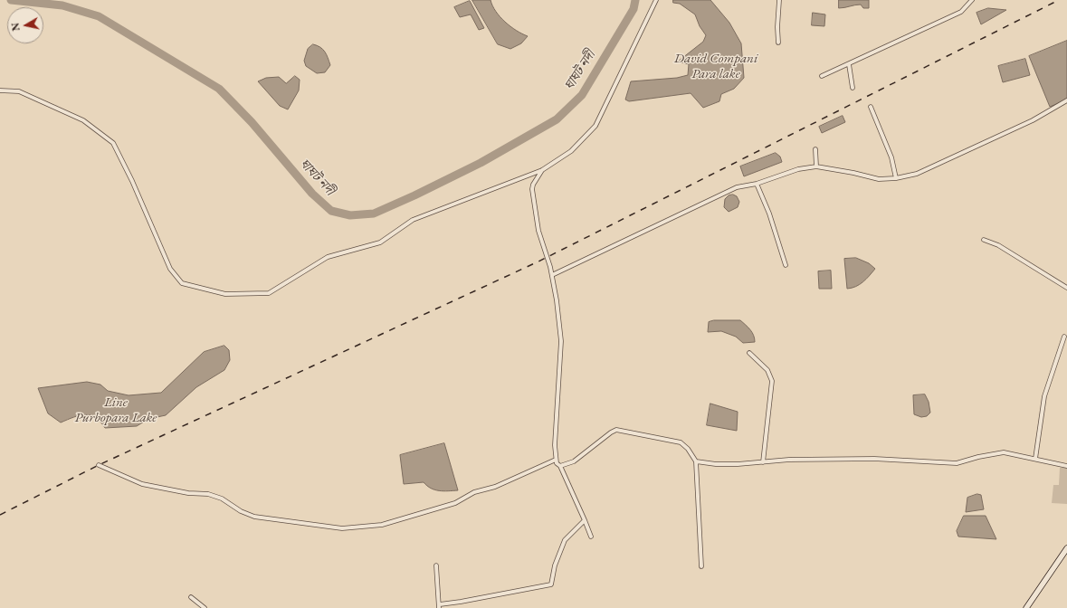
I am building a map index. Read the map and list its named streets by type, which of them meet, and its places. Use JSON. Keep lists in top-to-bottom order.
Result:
{
  "water": ["David Compani Para lake", "ঘাঘট নদী", "Line Purbopara Lake"],
  "north": "left"
}
